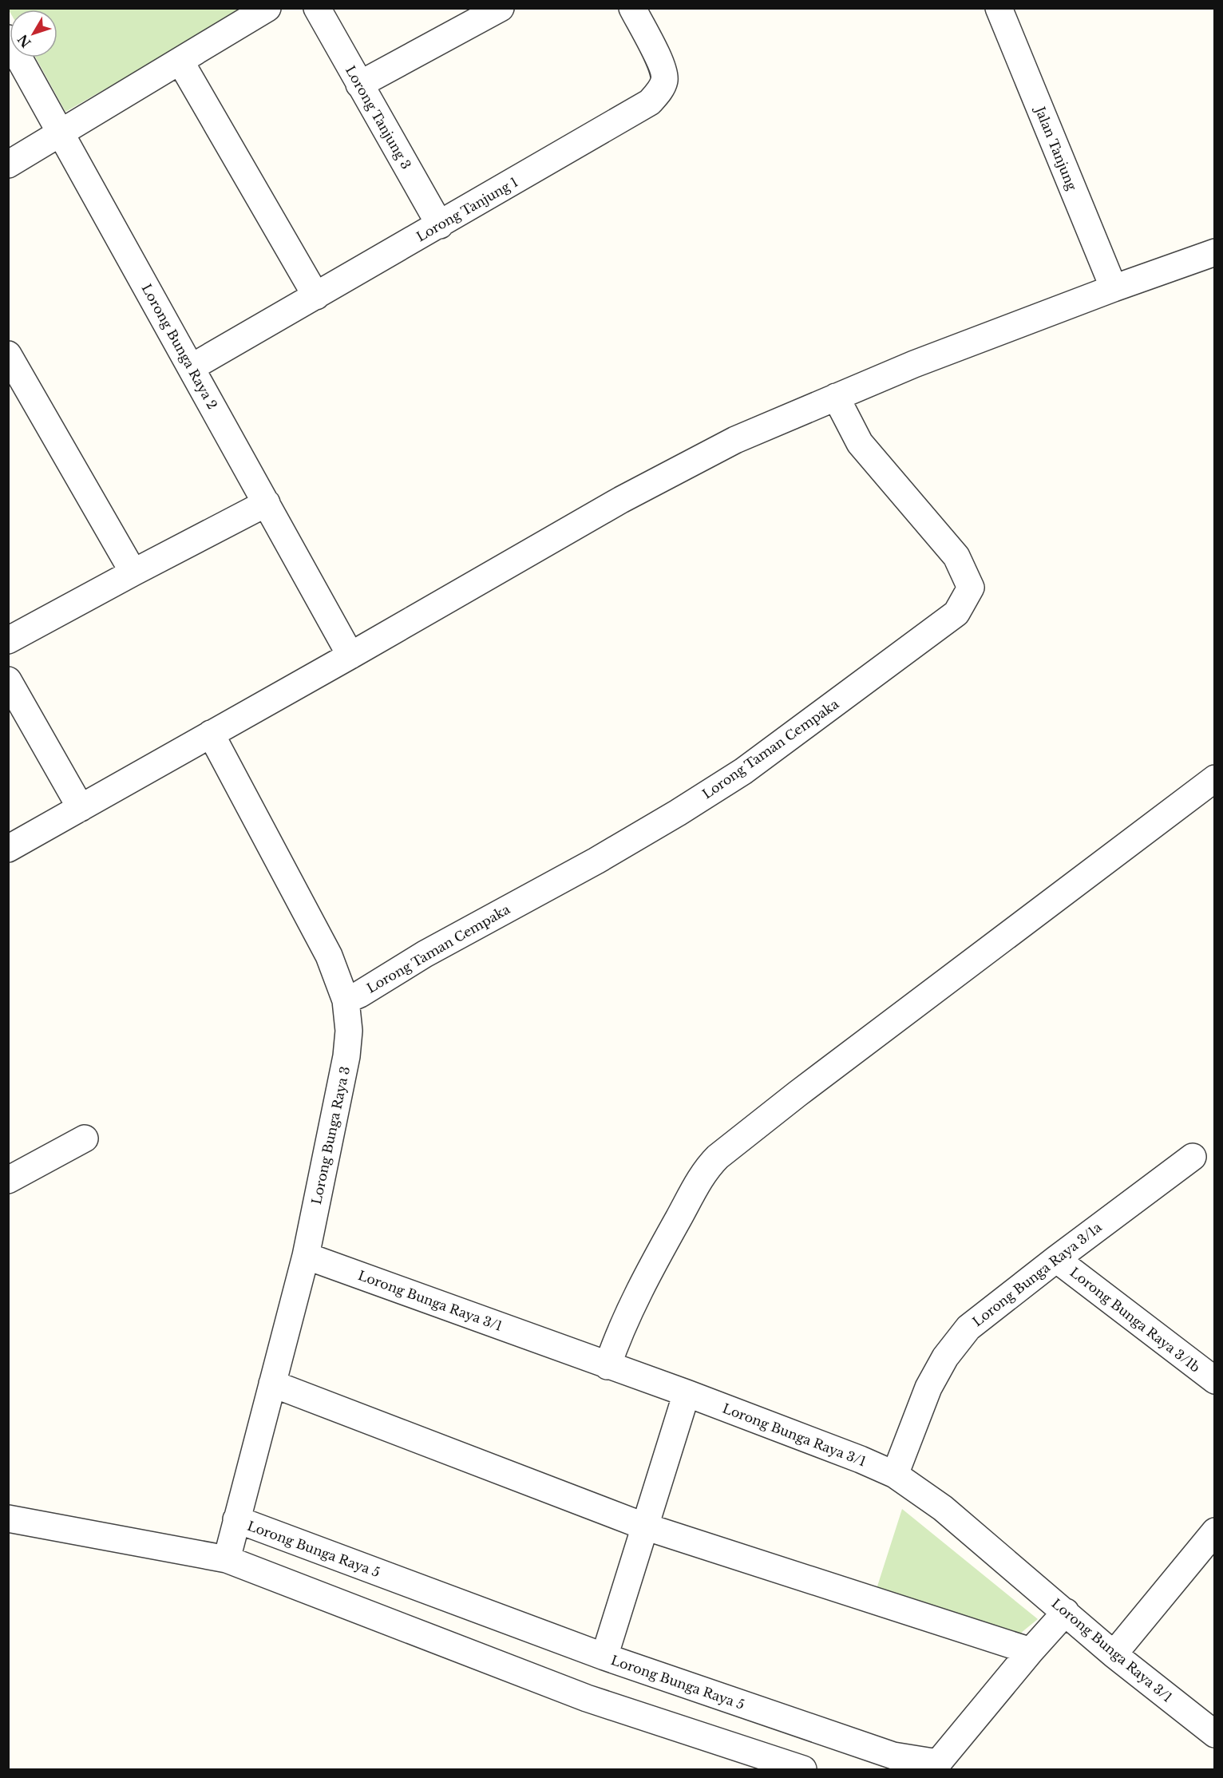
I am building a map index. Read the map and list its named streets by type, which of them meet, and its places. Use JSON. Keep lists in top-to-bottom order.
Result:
{
  "streets": {
    "street": [
      "Lorong Tanjung 3",
      "Jalan Tanjung",
      "Lorong Tanjung 1",
      "Lorong Bunga Raya 2",
      "Lorong Taman Cempaka",
      "Lorong Bunga Raya 3",
      "Lorong Bunga Raya 3/1a",
      "Lorong Bunga Raya 3/1",
      "Lorong Bunga Raya 3/1b",
      "Lorong Bunga Raya 5"
    ]
  },
  "crossings": [
    ["Lorong Tanjung 3", "Lorong Tanjung 1"],
    ["Lorong Tanjung 1", "Lorong Bunga Raya 2"],
    ["Lorong Taman Cempaka", "Lorong Bunga Raya 3"],
    ["Lorong Bunga Raya 3", "Lorong Bunga Raya 3/1"],
    ["Lorong Bunga Raya 3", "Lorong Bunga Raya 5"],
    ["Lorong Bunga Raya 3/1a", "Lorong Bunga Raya 3/1"],
    ["Lorong Bunga Raya 3/1a", "Lorong Bunga Raya 3/1b"],
    ["Lorong Bunga Raya 3/1", "Lorong Bunga Raya 5"]
  ],
  "north": "bottom left"
}
